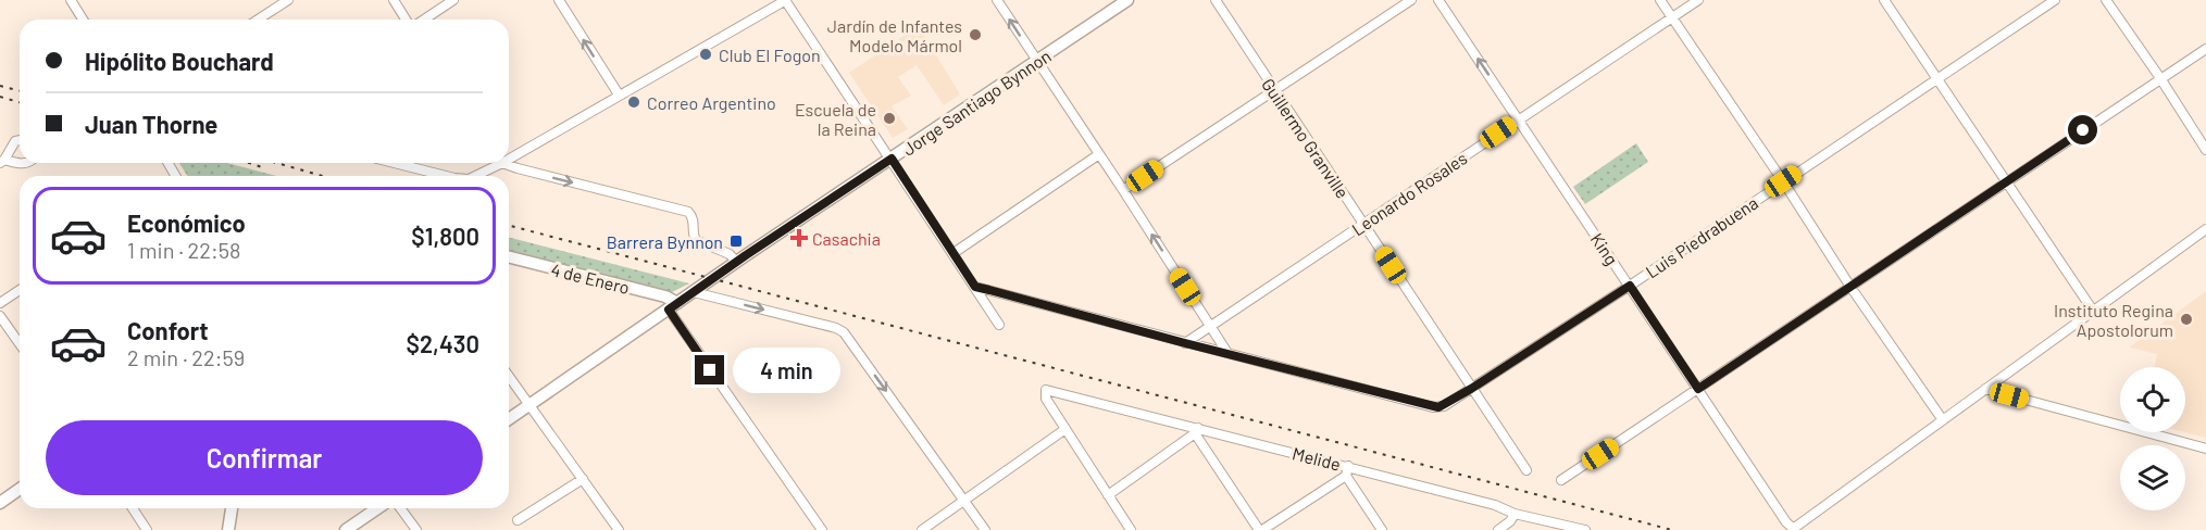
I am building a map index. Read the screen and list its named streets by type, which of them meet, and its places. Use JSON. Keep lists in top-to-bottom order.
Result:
{
  "streets": {
    "street": [
      "Jorge Santiago Bynnon",
      "Guillermo Granville",
      "Leonardo Rosales",
      "Luis Piedrabuena",
      "King",
      "4 de Enero",
      "Melide"
    ]
  },
  "crossings": [
    ["Jorge Santiago Bynnon", "4 de Enero"],
    ["Guillermo Granville", "Leonardo Rosales"],
    ["Guillermo Granville", "Luis Piedrabuena"],
    ["Leonardo Rosales", "King"],
    ["Luis Piedrabuena", "King"]
  ],
  "places": {
    "other": [
      "Jardín de Infantes Modelo Mármol",
      "Club El Fogon",
      "Correo Argentino",
      "Escuela de la Reina",
      "Instituto Regina Apostolorum"
    ],
    "health": ["Casachia"],
    "transit": ["Barrera Bynnon"]
  },
  "page": {
    "banner": ["Hipólito Bouchard", "Juan Thorne"],
    "list": [
      {
        "name": "Económico",
        "note": "1 min · 22:58",
        "value": "$1,800"
      },
      {
        "name": "Confort",
        "note": "2 min · 22:59",
        "value": "$2,430"
      }
    ],
    "bubble": "4 min",
    "buttons": "Confirmar"
  }
}
